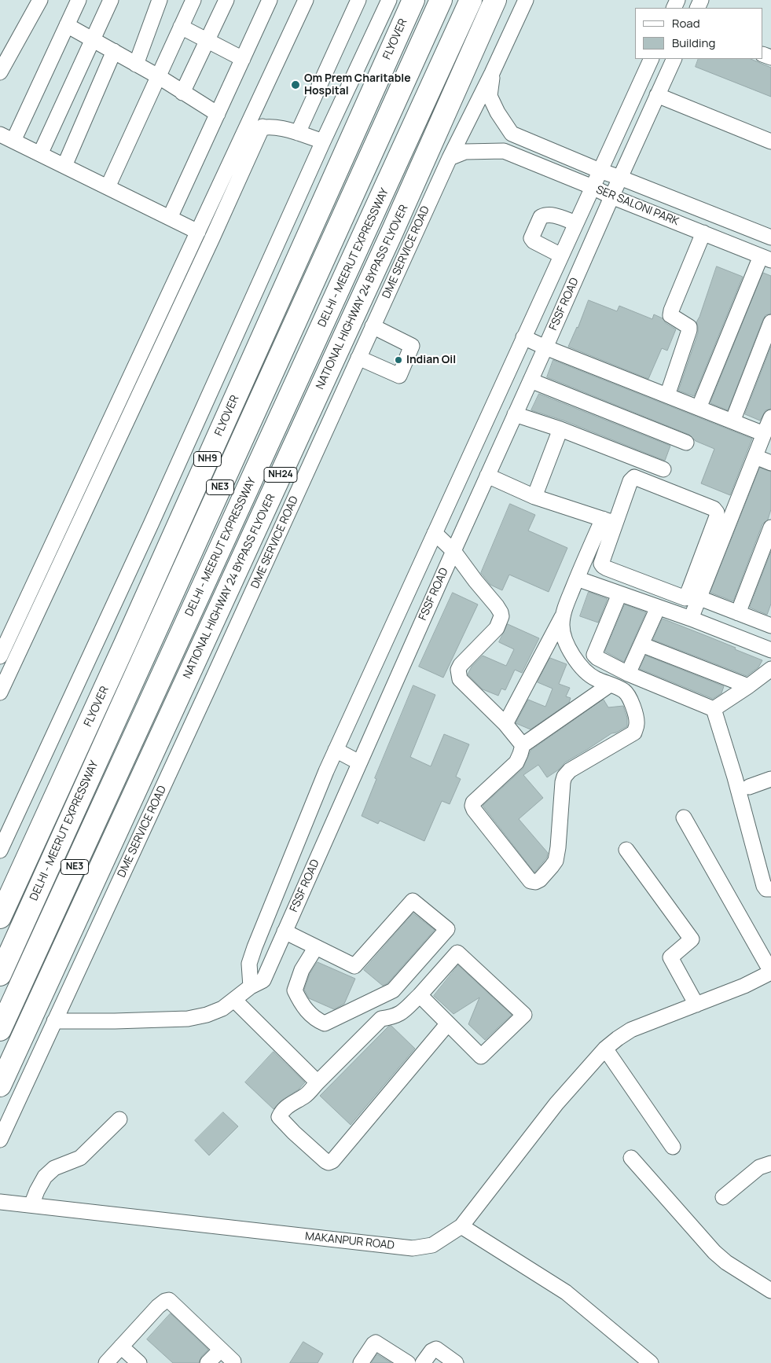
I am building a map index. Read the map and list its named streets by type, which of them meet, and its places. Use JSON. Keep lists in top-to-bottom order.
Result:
{
  "streets": {
    "highway": [
      "FLYOVER",
      "DELHI - MEERUT EXPRESSWAY",
      "NATIONAL HIGHWAY 24 BYPASS FLYOVER",
      "NH9",
      "NH24",
      "NE3"
    ],
    "street": [
      "SER SALONI PARK",
      "DME SERVICE ROAD",
      "FSSF ROAD",
      "MAKANPUR ROAD"
    ]
  },
  "crossings": [
    ["SER SALONI PARK", "DME SERVICE ROAD"],
    ["SER SALONI PARK", "FSSF ROAD"],
    ["DME SERVICE ROAD", "FSSF ROAD"]
  ],
  "places": ["Om Prem Charitable Hospital", "Indian Oil"],
  "legend": ["Road", "Building"]
}
